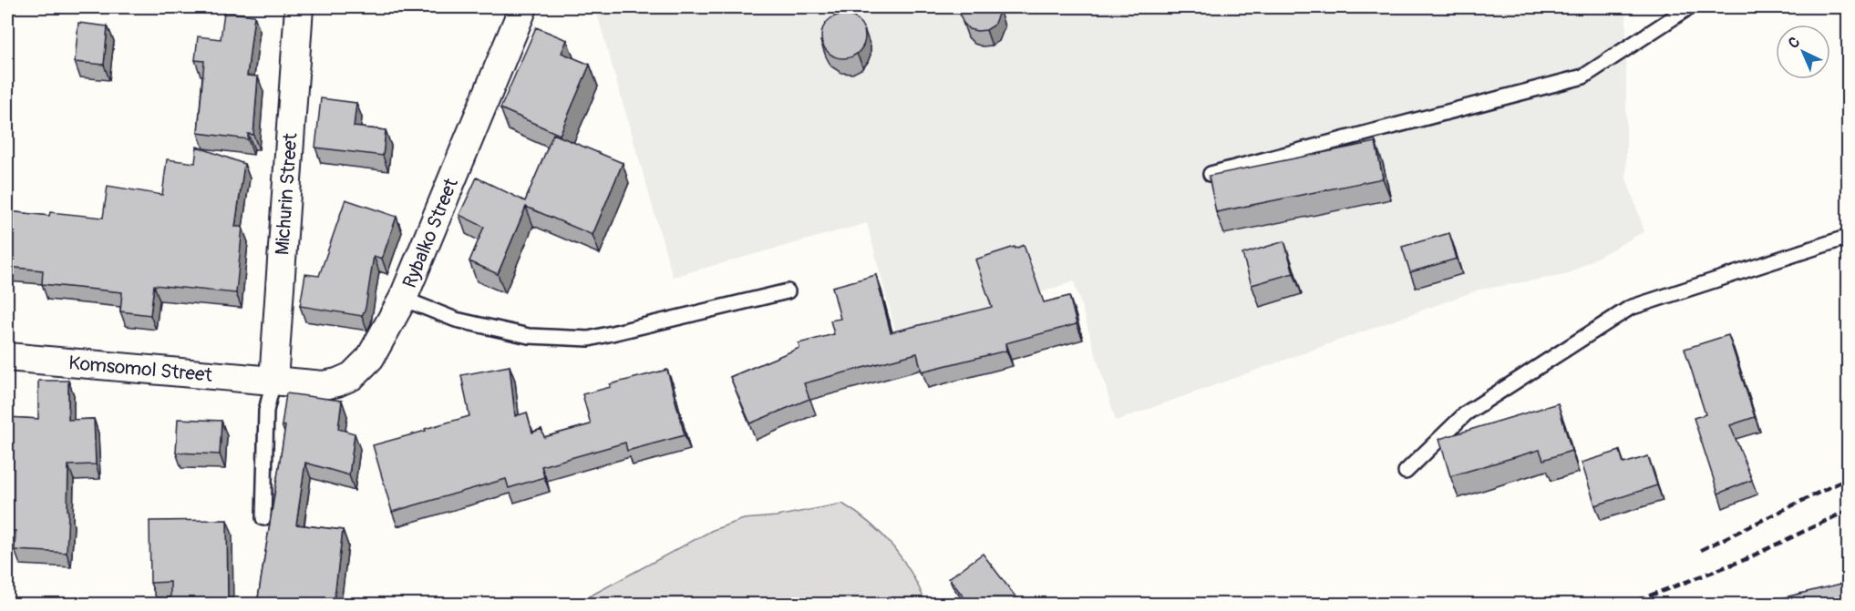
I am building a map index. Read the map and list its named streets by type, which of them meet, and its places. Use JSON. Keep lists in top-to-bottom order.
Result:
{
  "streets": {
    "street": ["Michurin Street", "Rybalko Street", "Komsomol Street"]
  },
  "crossings": [
    ["Michurin Street", "Rybalko Street"],
    ["Michurin Street", "Komsomol Street"],
    ["Rybalko Street", "Komsomol Street"]
  ],
  "north": "top left"
}
